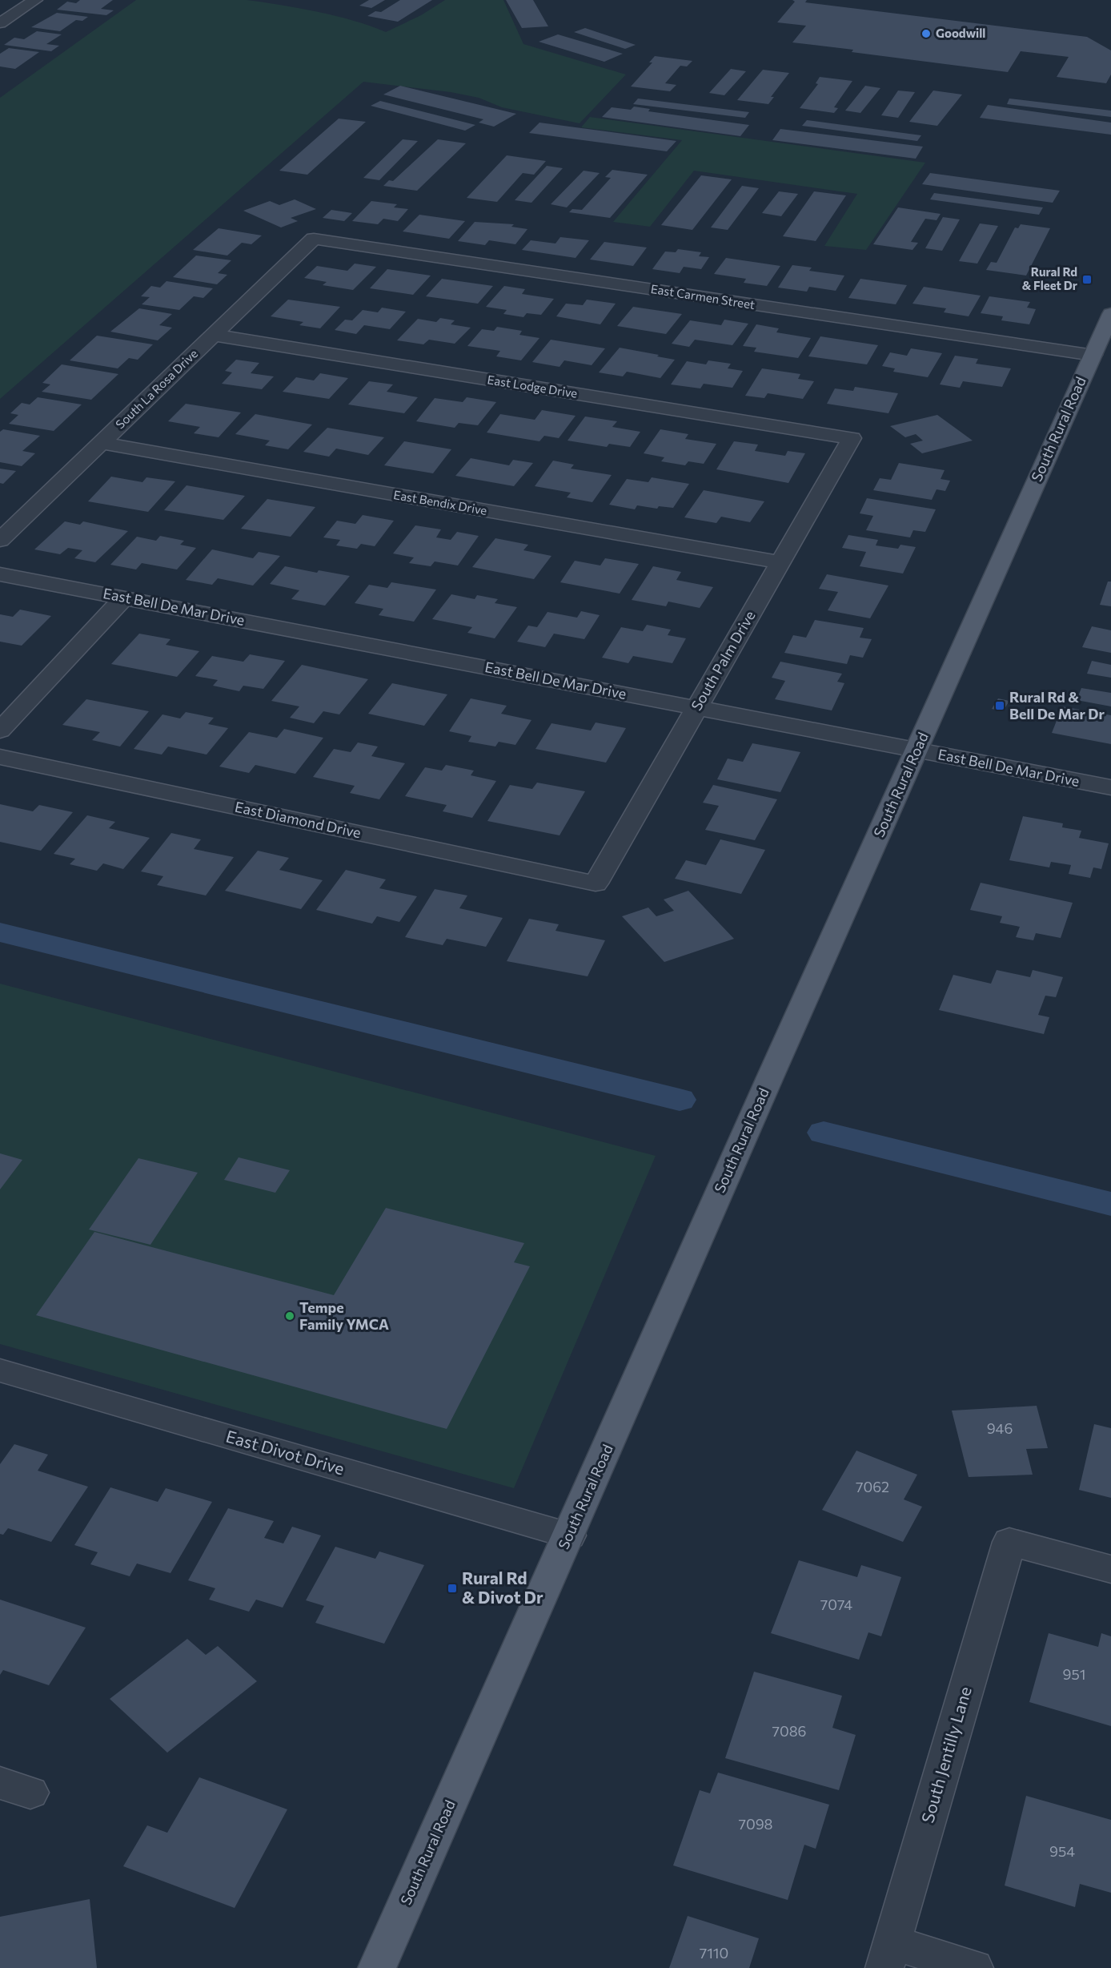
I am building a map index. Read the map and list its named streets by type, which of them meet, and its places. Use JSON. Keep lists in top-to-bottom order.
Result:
{
  "streets": {
    "main road": ["South Rural Road"],
    "street": [
      "East Carmen Street",
      "East Lodge Drive",
      "South La Rosa Drive",
      "East Bendix Drive",
      "East Bell De Mar Drive",
      "South Palm Drive",
      "East Diamond Drive",
      "East Divot Drive",
      "South Jentilly Lane"
    ]
  },
  "crossings": [
    ["East Carmen Street", "South La Rosa Drive"],
    ["East Carmen Street", "South Rural Road"],
    ["East Lodge Drive", "South La Rosa Drive"],
    ["East Lodge Drive", "South Palm Drive"],
    ["South La Rosa Drive", "East Bendix Drive"],
    ["South Rural Road", "East Bell De Mar Drive"],
    ["South Rural Road", "East Divot Drive"],
    ["East Bendix Drive", "South Palm Drive"],
    ["East Bell De Mar Drive", "South Palm Drive"],
    ["South Palm Drive", "East Diamond Drive"]
  ],
  "places": {
    "other": ["Goodwill", "Tempe Family YMCA"],
    "transit": ["Rural Rd & Fleet Dr", "Rural Rd & Bell De Mar Dr", "Rural Rd & Divot Dr"]
  },
  "house_numbers": [
    "946",
    "7062",
    "7074",
    "951",
    "7086",
    "7098",
    "954",
    "7110"
  ]
}
